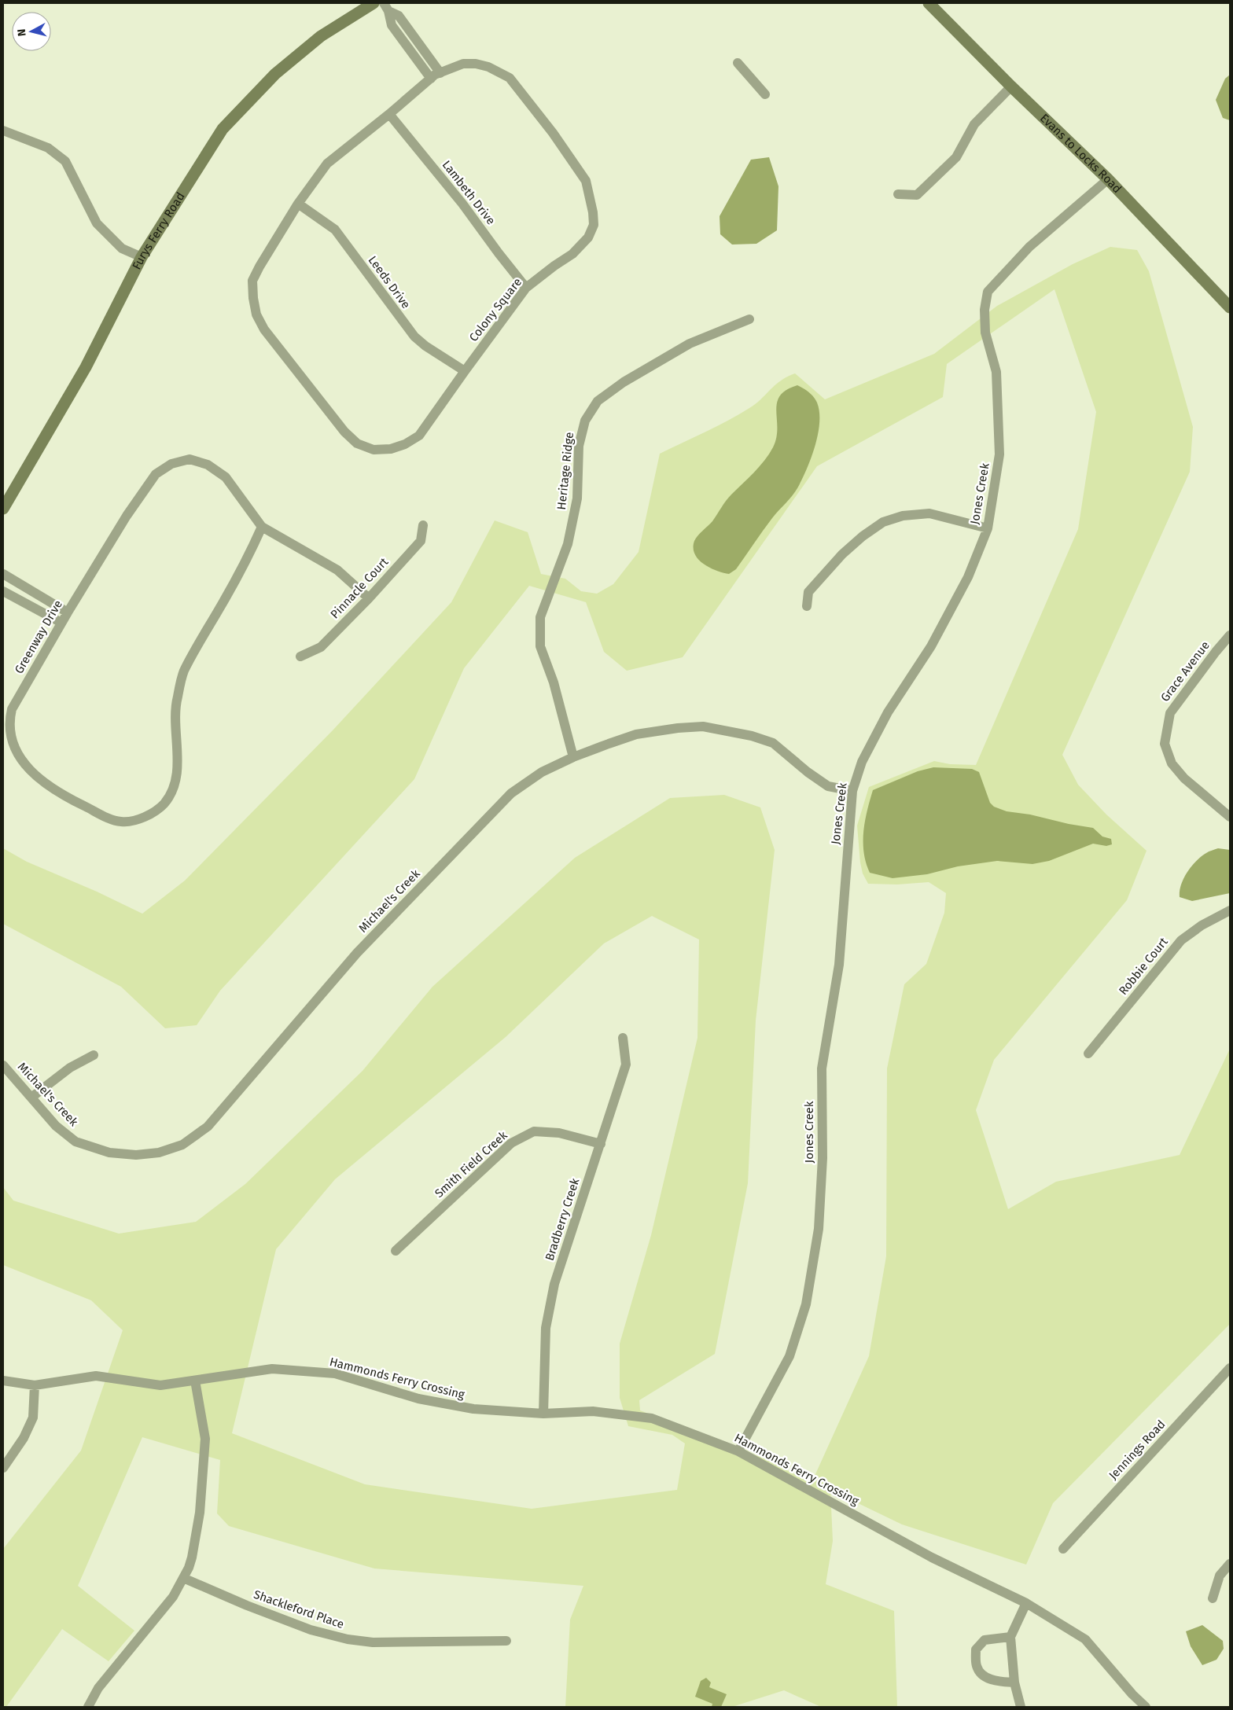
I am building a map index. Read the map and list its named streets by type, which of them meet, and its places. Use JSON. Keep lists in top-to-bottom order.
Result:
{
  "streets": {
    "main road": ["Evans to Locks Road", "Furys Ferry Road"],
    "street": [
      "Lambeth Drive",
      "Leeds Drive",
      "Colony Square",
      "Heritage Ridge",
      "Jones Creek",
      "Pinnacle Court",
      "Greenway Drive",
      "Grace Avenue",
      "Michael's Creek",
      "Robbie Court",
      "Smith Field Creek",
      "Bradberry Creek",
      "Hammonds Ferry Crossing",
      "Jennings Road",
      "Shackleford Place"
    ]
  },
  "crossings": [
    ["Evans to Locks Road", "Jones Creek"],
    ["Lambeth Drive", "Colony Square"],
    ["Leeds Drive", "Colony Square"],
    ["Heritage Ridge", "Michael's Creek"],
    ["Jones Creek", "Michael's Creek"],
    ["Jones Creek", "Hammonds Ferry Crossing"],
    ["Pinnacle Court", "Greenway Drive"],
    ["Smith Field Creek", "Bradberry Creek"],
    ["Bradberry Creek", "Hammonds Ferry Crossing"]
  ],
  "north": "left"
}
